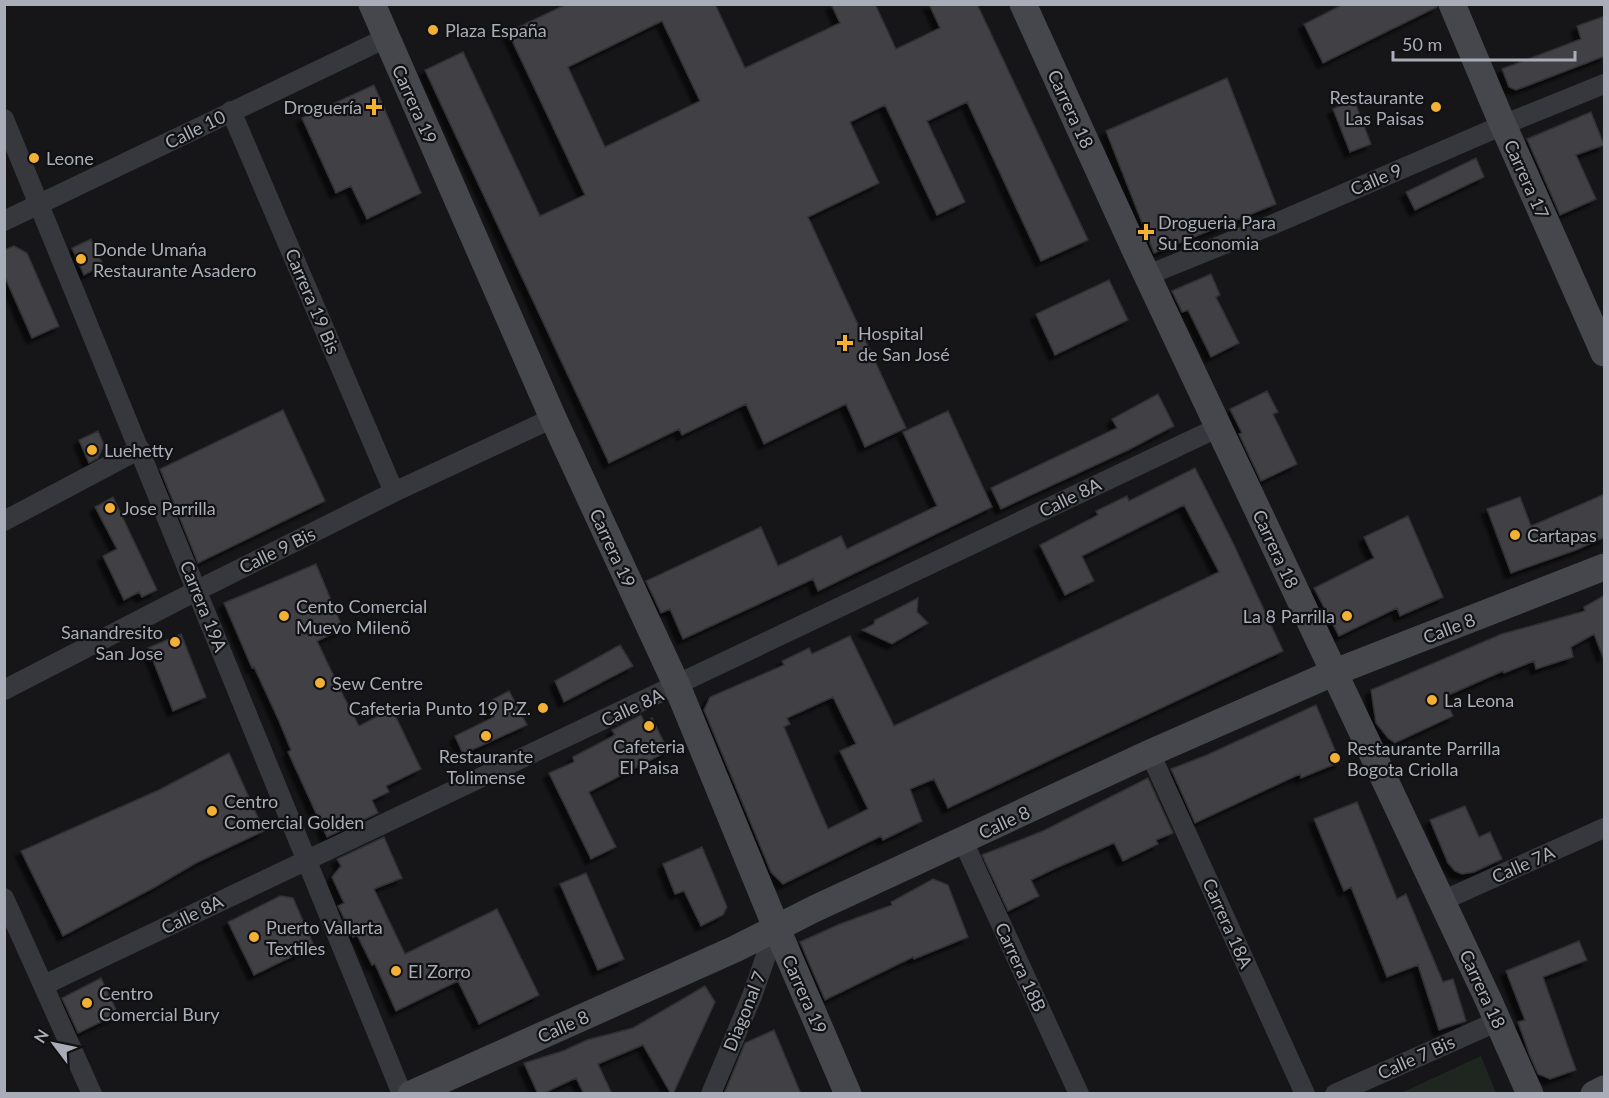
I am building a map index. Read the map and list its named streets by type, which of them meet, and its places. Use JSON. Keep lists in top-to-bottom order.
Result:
{
  "streets": {
    "street": [
      "Carrera 19",
      "Carrera 18",
      "Calle 10",
      "Calle 9",
      "Carrera 17",
      "Carrera 19 Bis",
      "Calle 8A",
      "Calle 9 Bis",
      "Carrera 19A",
      "Calle 8",
      "Calle 7A",
      "Carrera 18A",
      "Carrera 18B",
      "Diagonal 7",
      "Calle 7 Bis"
    ]
  },
  "crossings": [
    ["Carrera 19", "Calle 10"],
    ["Carrera 19", "Calle 8A"],
    ["Carrera 19", "Calle 9 Bis"],
    ["Carrera 19", "Calle 8"],
    ["Carrera 19", "Diagonal 7"],
    ["Carrera 18", "Calle 9"],
    ["Carrera 18", "Calle 8A"],
    ["Carrera 18", "Calle 8"],
    ["Carrera 18", "Calle 7A"],
    ["Carrera 18", "Calle 7 Bis"],
    ["Calle 10", "Carrera 19 Bis"],
    ["Calle 10", "Carrera 19A"],
    ["Calle 9", "Carrera 17"],
    ["Carrera 19 Bis", "Calle 9 Bis"],
    ["Calle 8A", "Carrera 19A"],
    ["Calle 9 Bis", "Carrera 19A"],
    ["Calle 8", "Carrera 18A"],
    ["Calle 8", "Carrera 18B"],
    ["Calle 8", "Diagonal 7"]
  ],
  "places": {
    "other": [
      "Plaza España",
      "Restaurante Las Paisas",
      "Leone",
      "Donde Umańa Restaurante Asadero",
      "Luehetty",
      "Jose Parrilla",
      "Cartapas",
      "Cento Comercial Muevo Milenõ",
      "La 8 Parrilla",
      "Sanandresito San Jose",
      "Sew Centre",
      "La Leona",
      "Cafeteria Punto 19 P.Z.",
      "Cafeteria El Paisa",
      "Restaurante Tolimense",
      "Restaurante Parrilla Bogota Criolla",
      "Centro Comercial Golden",
      "Puerto Vallarta Textiles",
      "El Zorro",
      "Centro Comercial Bury"
    ],
    "health": ["Droguería", "Drogueria Para Su Economia", "Hospital de San José"]
  },
  "scale_bar": "50 m",
  "north": "top left"
}
